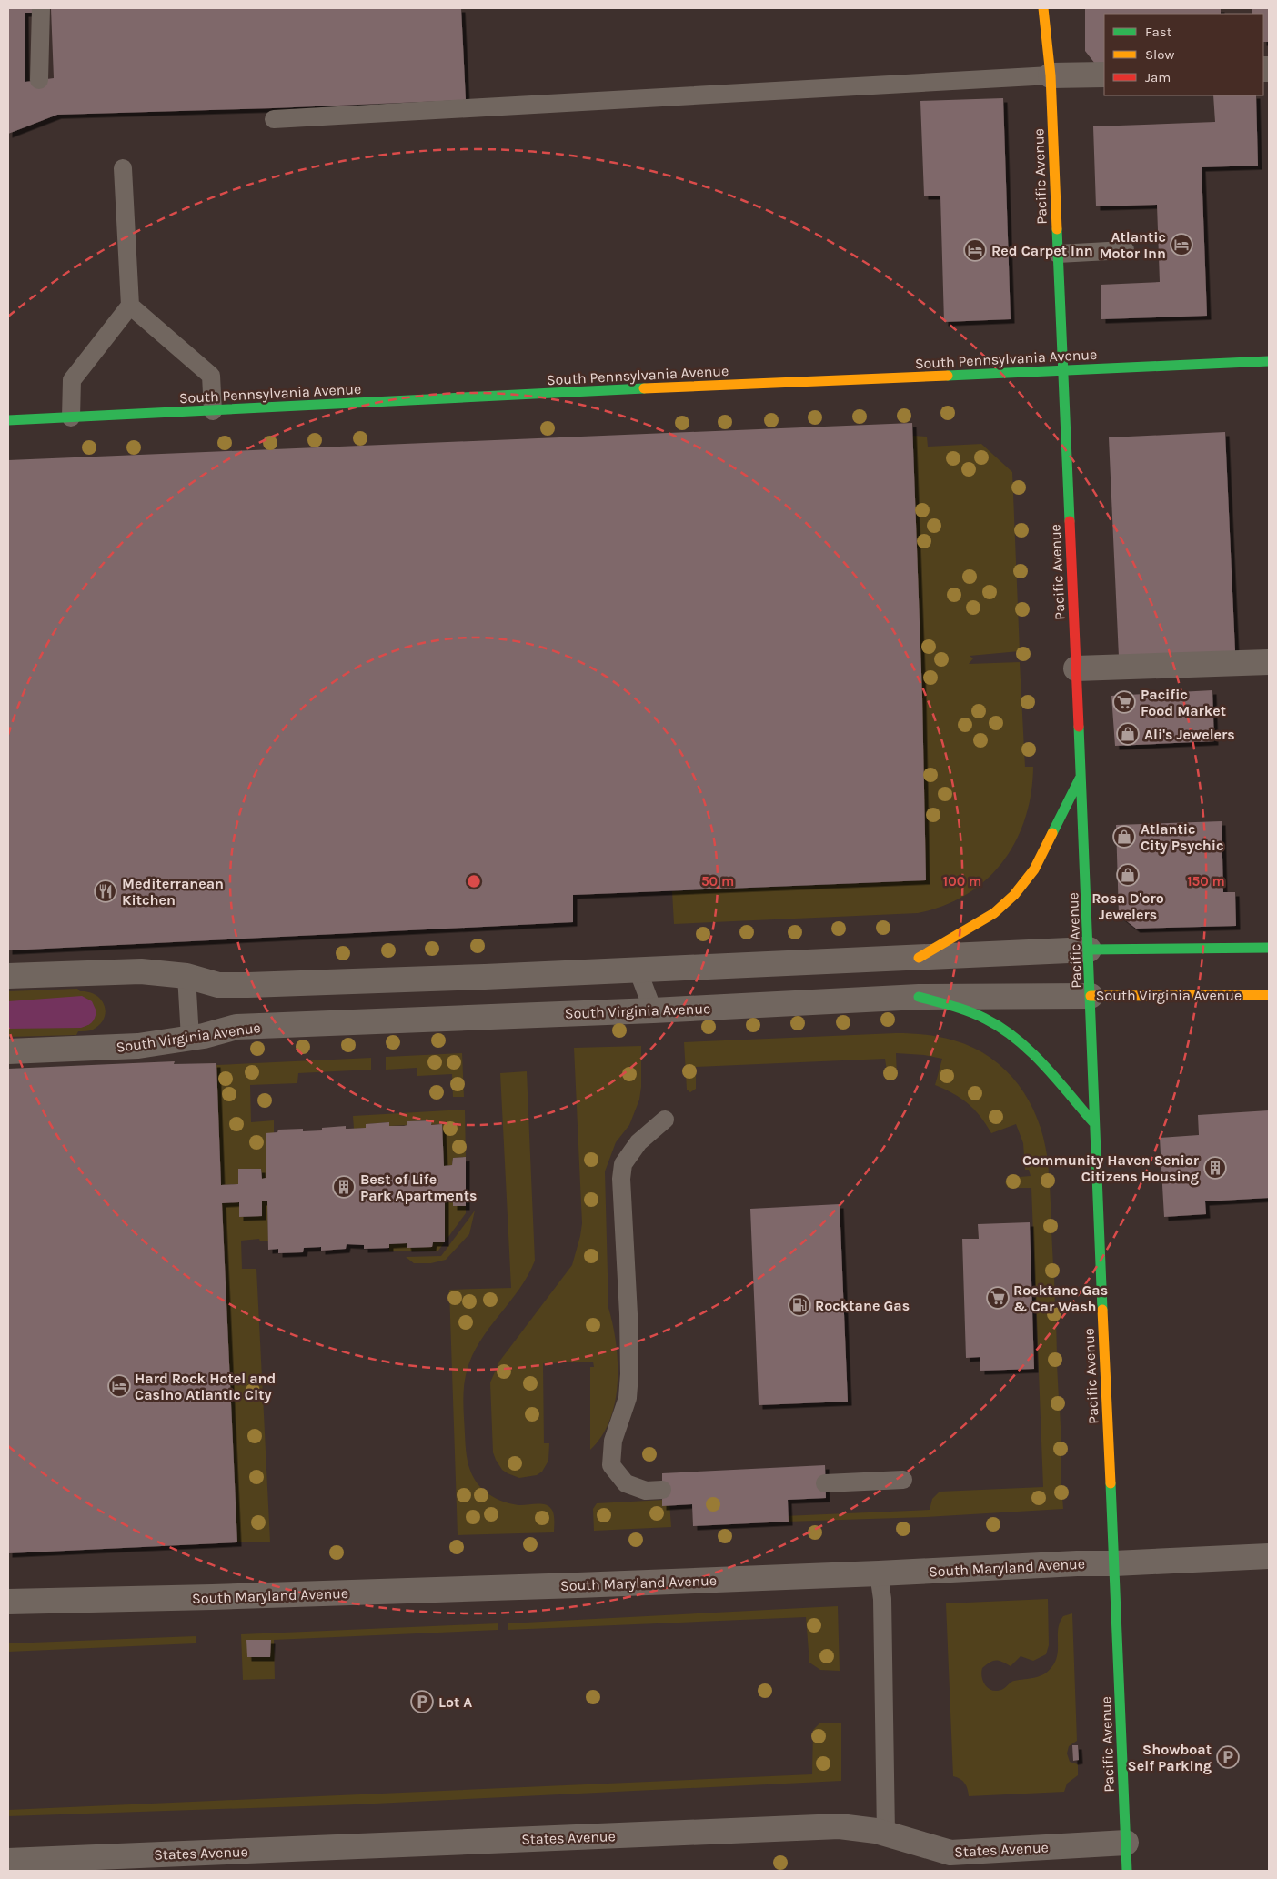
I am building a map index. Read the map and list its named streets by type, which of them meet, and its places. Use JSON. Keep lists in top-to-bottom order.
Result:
{
  "streets": {
    "street": [
      "Pacific Avenue",
      "South Pennsylvania Avenue",
      "South Virginia Avenue",
      "South Maryland Avenue",
      "States Avenue"
    ]
  },
  "crossings": [
    ["Pacific Avenue", "South Pennsylvania Avenue"],
    ["Pacific Avenue", "South Virginia Avenue"],
    ["Pacific Avenue", "South Maryland Avenue"],
    ["Pacific Avenue", "States Avenue"]
  ],
  "places": {
    "hotel": ["Atlantic Motor Inn", "Red Carpet Inn", "Hard Rock Hotel and Casino Atlantic City"],
    "supermarket": ["Pacific Food Market", "Rocktane Gas & Car Wash"],
    "shop": ["Ali's Jewelers", "Atlantic City Psychic", "Rosa D'oro Jewelers"],
    "restaurant": ["Mediterranean Kitchen"],
    "building": ["Community Haven Senior Citizens Housing", "Best of Life Park Apartments"],
    "fuel station": ["Rocktane Gas"],
    "parking": ["Lot A", "Showboat Self Parking"]
  },
  "legend": ["Fast", "Slow", "Jam"],
  "rings": ["50 m", "100 m", "150 m"]
}
